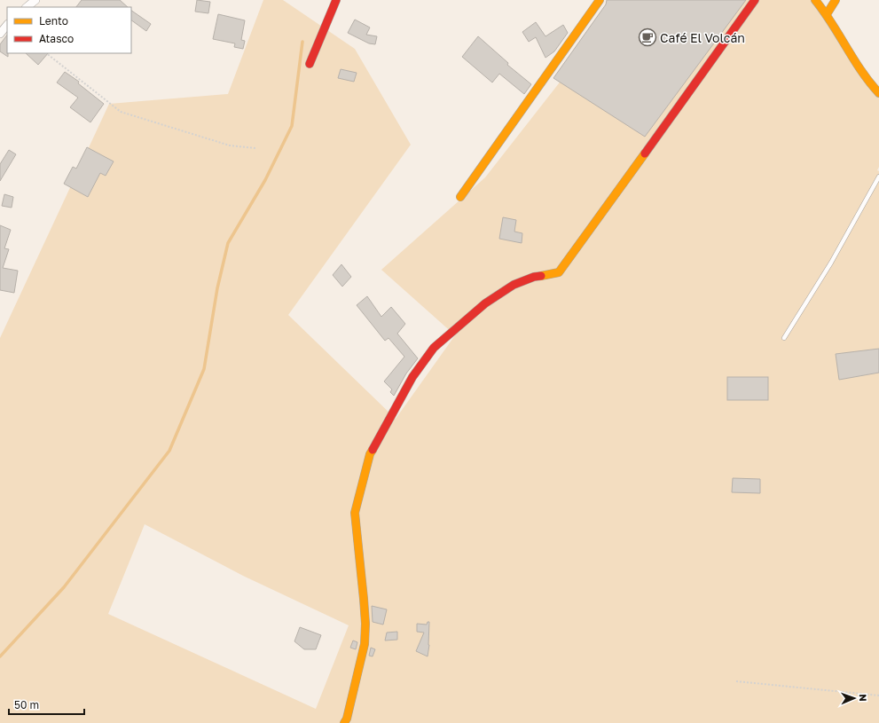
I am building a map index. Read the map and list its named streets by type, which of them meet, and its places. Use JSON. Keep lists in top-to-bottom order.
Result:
{
  "places": {
    "cafe": ["Café El Volcán"]
  },
  "legend": ["Lento", "Atasco"],
  "scale_bar": "50 m",
  "north": "right"
}
